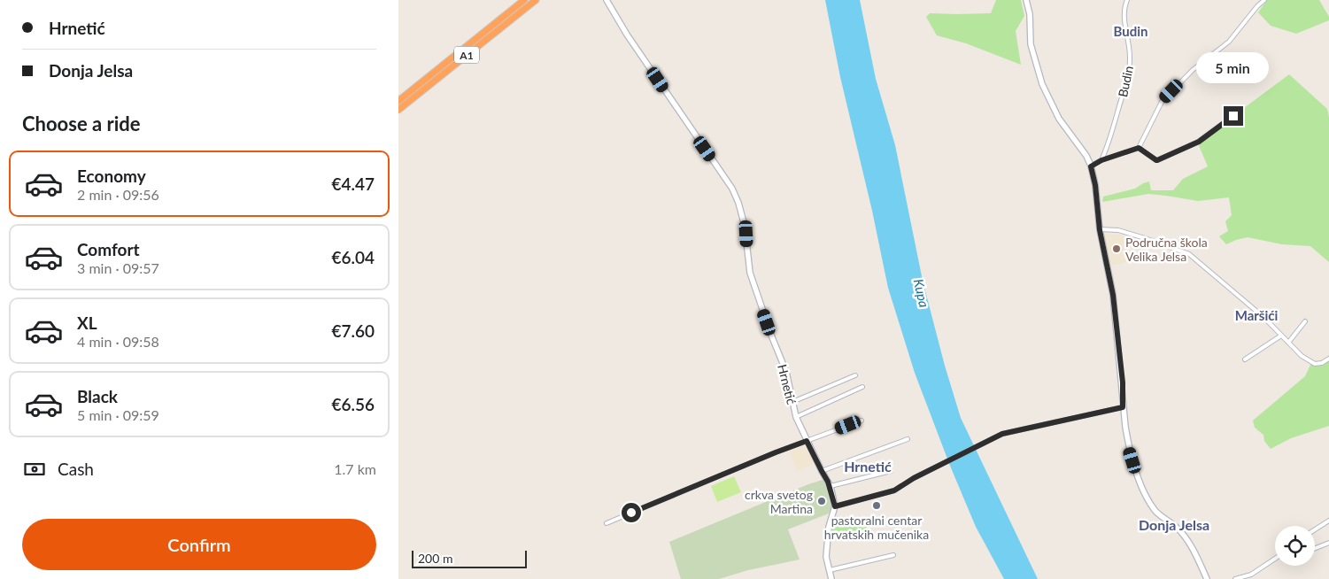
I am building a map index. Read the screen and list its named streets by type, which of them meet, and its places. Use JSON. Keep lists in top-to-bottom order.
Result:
{
  "streets": {
    "highway": ["A1"],
    "street": ["Budin", "Hrnetić"]
  },
  "districts": [
    "Budin",
    "Maršići",
    "Hrnetić",
    "Donja Jelsa"
  ],
  "water": ["Kupa"],
  "places": ["Područna škola Velika Jelsa", "crkva svetog Martina", "pastoralni centar hrvatskih mučenika"],
  "scale_bar": "200 m",
  "page": {
    "banner": ["Hrnetić", "Donja Jelsa"],
    "bubble": "5 min",
    "heading": "Choose a ride",
    "list": [
      {
        "name": "Economy",
        "note": "2 min · 09:56",
        "value": "€4.47"
      },
      {
        "name": "Comfort",
        "note": "3 min · 09:57",
        "value": "€6.04"
      },
      {
        "name": "XL",
        "note": "4 min · 09:58",
        "value": "€7.60"
      },
      {
        "name": "Black",
        "note": "5 min · 09:59",
        "value": "€6.56"
      }
    ],
    "pay": ["Cash", "1.7 km"],
    "buttons": "Confirm",
    "scale": "200 m"
  }
}
